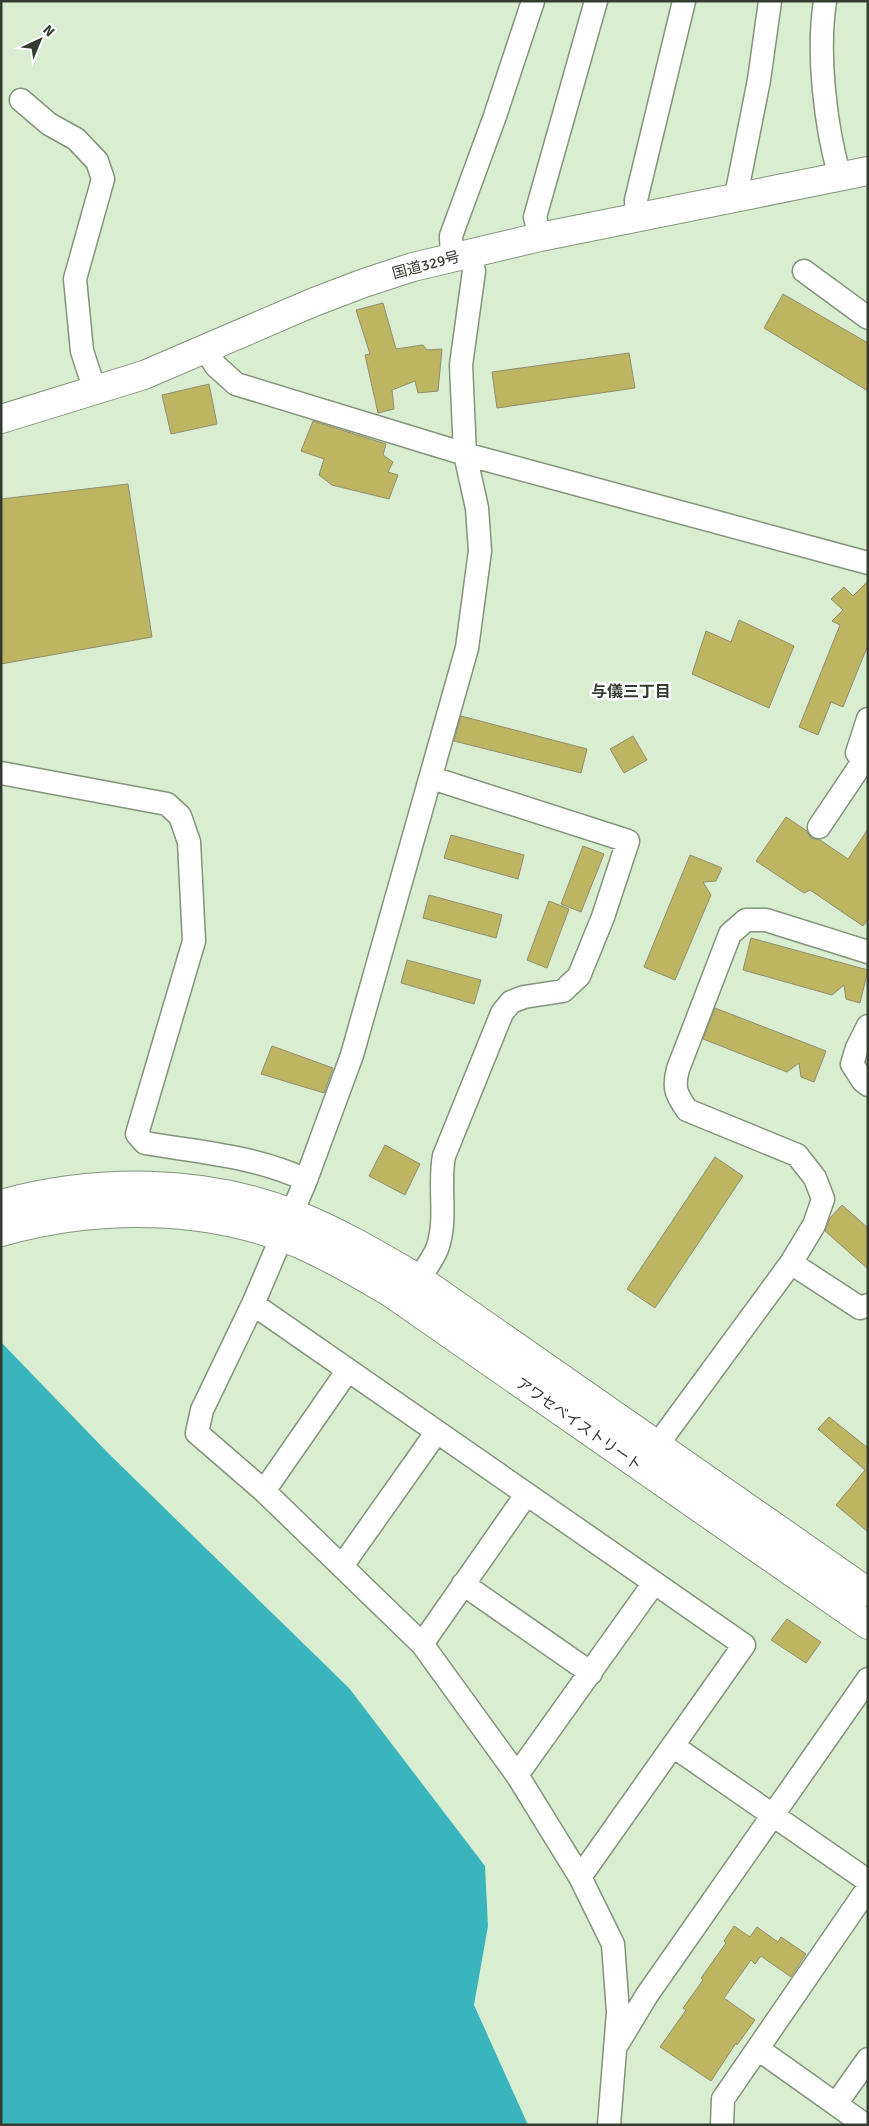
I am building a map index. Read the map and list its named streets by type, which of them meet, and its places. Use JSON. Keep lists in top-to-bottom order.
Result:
{
  "streets": {
    "main road": ["国道329号", "アワセベイストリート"]
  },
  "districts": ["与儀三丁目"],
  "north": "top right"
}
